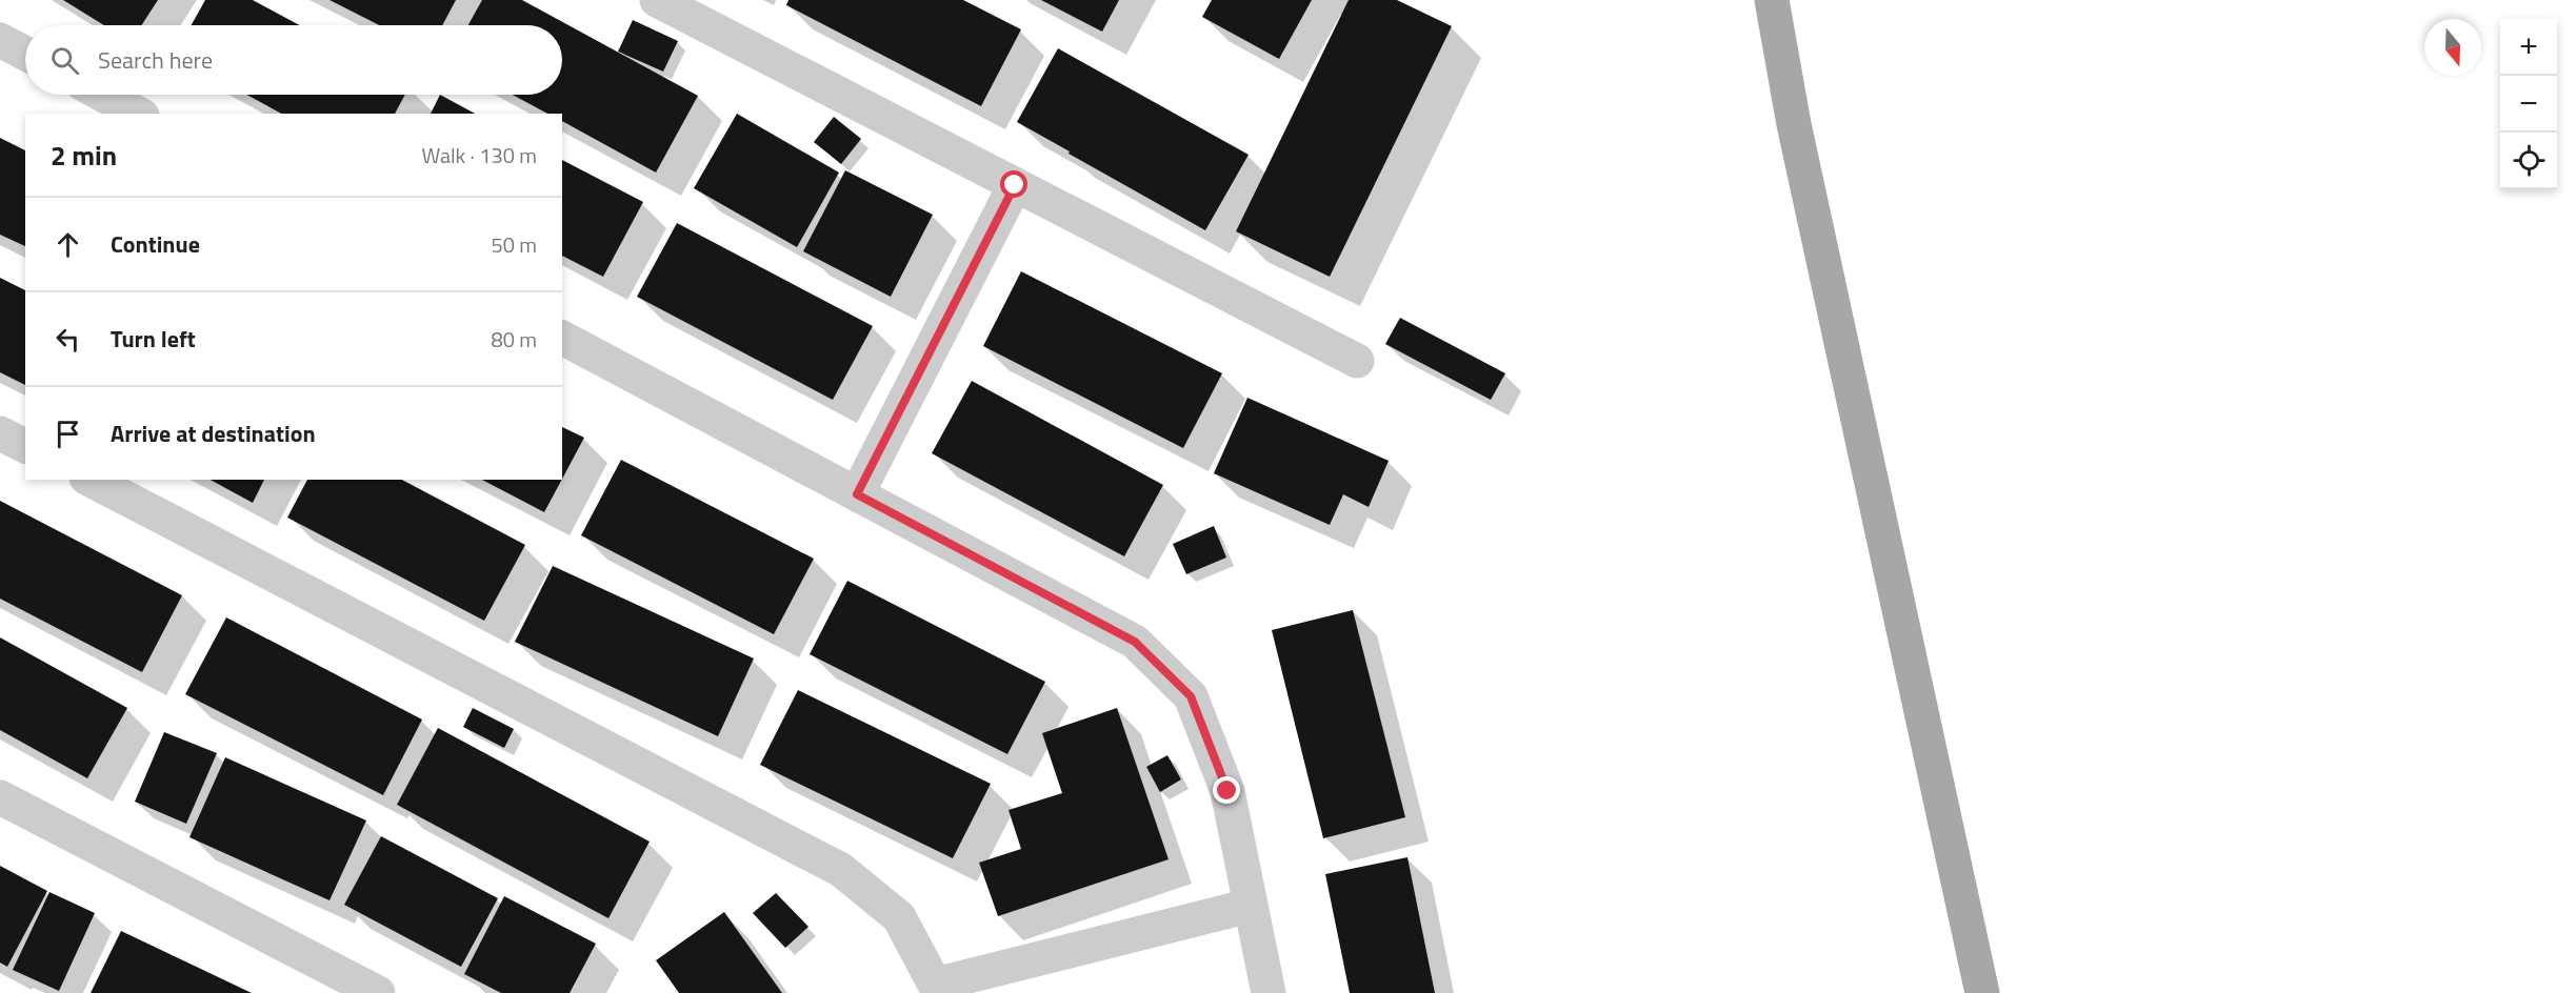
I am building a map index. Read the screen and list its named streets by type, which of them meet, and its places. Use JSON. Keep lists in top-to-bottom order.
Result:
{
  "north": "bottom",
  "page": {
    "map_buttons": ["+", "−"],
    "search": "Search here",
    "heading": ["2 min", "Walk · 130 m"],
    "list": [
      ["Continue", "50 m"],
      ["Turn left", "80 m"],
      "Arrive at destination"
    ]
  }
}
